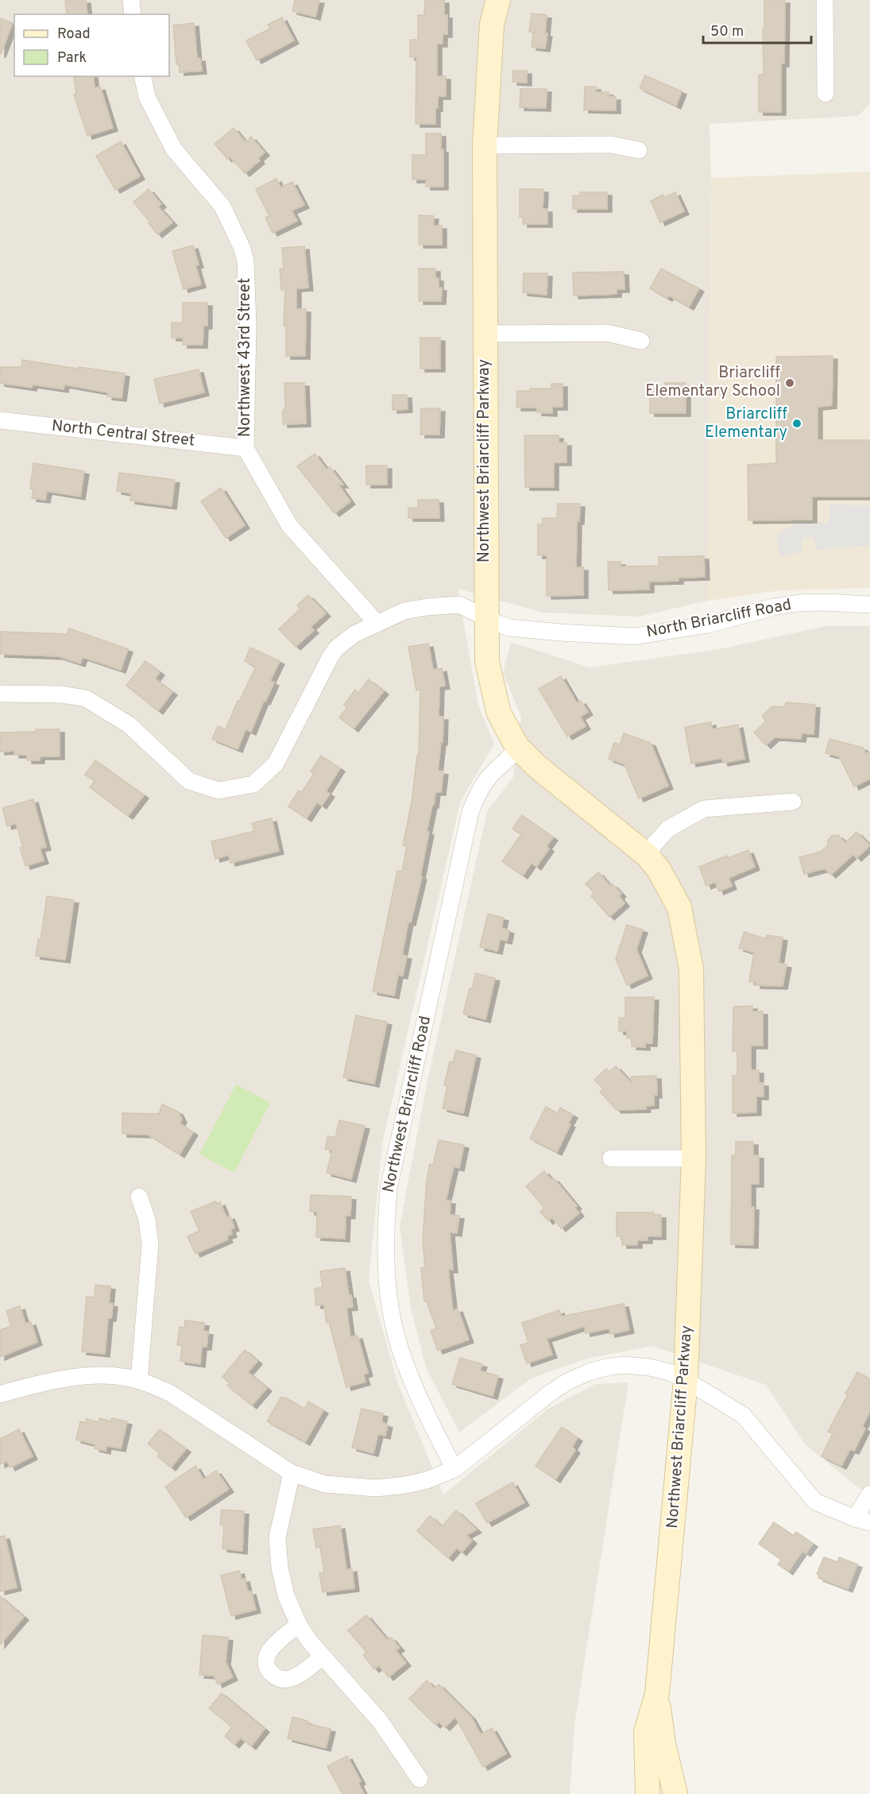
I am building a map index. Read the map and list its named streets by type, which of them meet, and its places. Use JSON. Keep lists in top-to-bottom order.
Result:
{
  "streets": {
    "main road": ["Northwest Briarcliff Parkway"],
    "street": [
      "Northwest 43rd Street",
      "North Central Street",
      "North Briarcliff Road",
      "Northwest Briarcliff Road"
    ]
  },
  "crossings": [
    ["Northwest 43rd Street", "North Central Street"],
    ["Northwest 43rd Street", "North Briarcliff Road"],
    ["Northwest Briarcliff Parkway", "North Briarcliff Road"],
    ["Northwest Briarcliff Parkway", "Northwest Briarcliff Road"]
  ],
  "places": ["Briarcliff Elementary School", "Briarcliff Elementary"],
  "legend": ["Road", "Park"],
  "scale_bar": "50 m"
}
